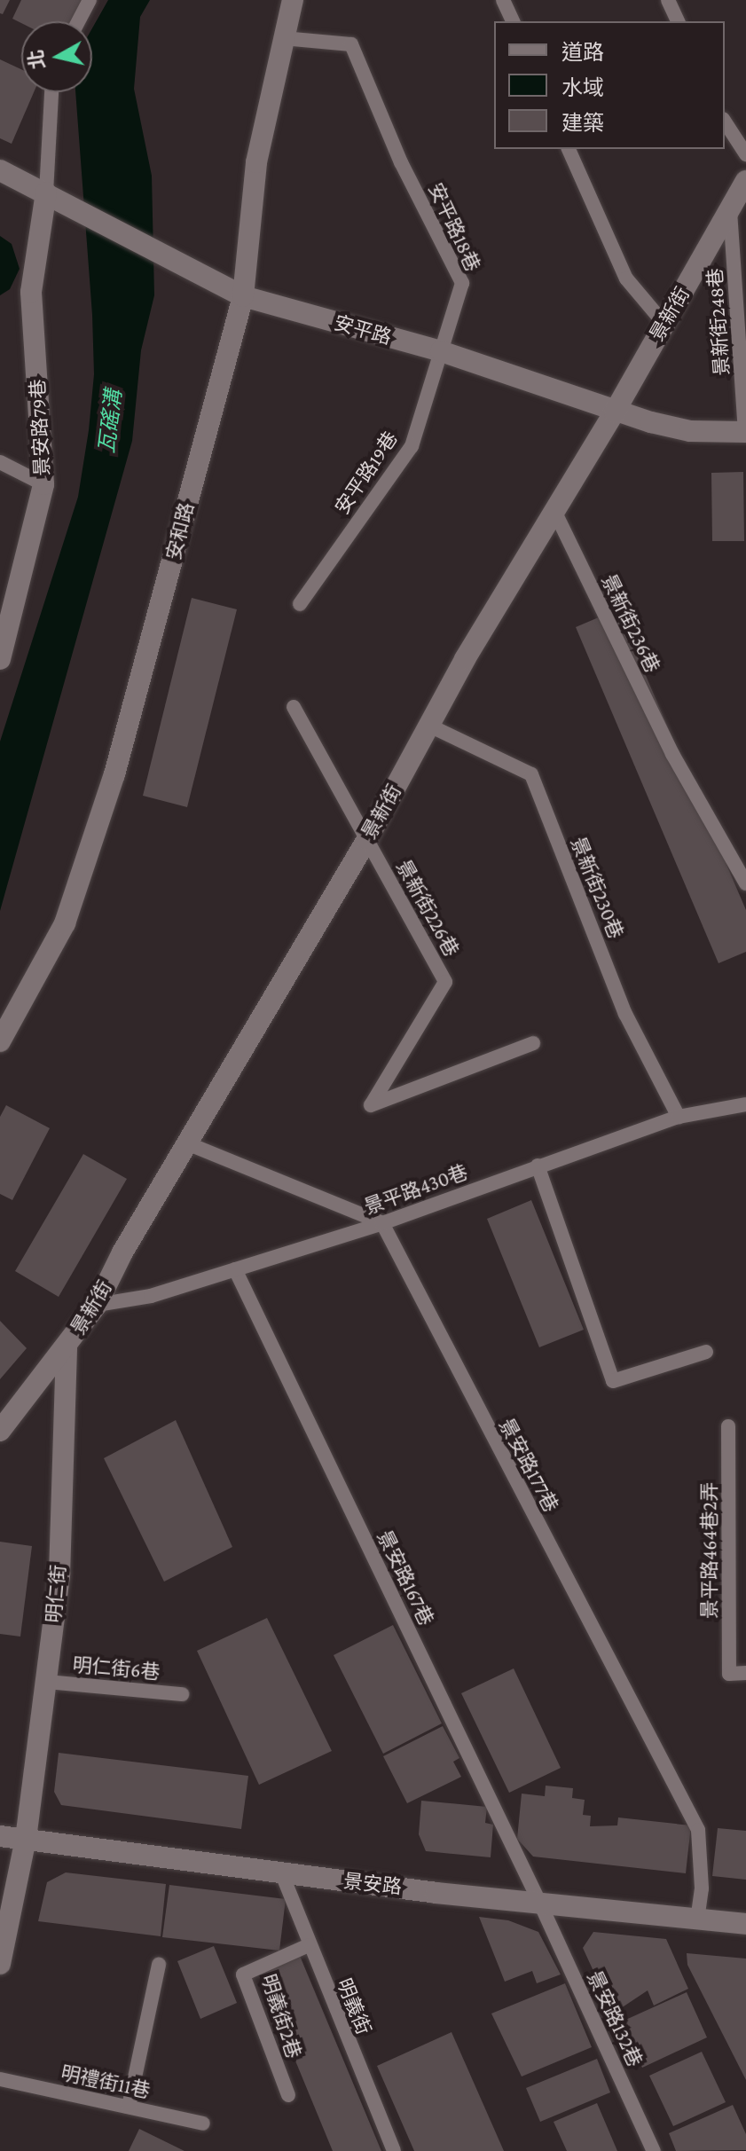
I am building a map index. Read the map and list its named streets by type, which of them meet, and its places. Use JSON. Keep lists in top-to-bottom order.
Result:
{
  "streets": {
    "street": [
      "景新街",
      "安平路",
      "景安路79巷",
      "安和路",
      "明仁街",
      "景安路"
    ],
    "lane": [
      "安平路18巷",
      "景新街248巷",
      "安平路19巷",
      "景新街236巷",
      "景新街230巷",
      "景新街226巷",
      "景平路430巷",
      "景安路177巷",
      "景平路464巷2弄",
      "景安路167巷",
      "明仁街6巷",
      "明義街",
      "明義街2巷",
      "景安路132巷",
      "明禮街11巷"
    ]
  },
  "crossings": [
    ["安平路18巷", "安平路"],
    ["安平路18巷", "安平路19巷"],
    ["安平路18巷", "安和路"],
    ["景新街", "景新街248巷"],
    ["景新街", "安平路"],
    ["景新街", "景新街236巷"],
    ["景新街", "景新街230巷"],
    ["景新街", "景新街226巷"],
    ["景新街", "景平路430巷"],
    ["景新街", "明仁街"],
    ["景新街248巷", "安平路"],
    ["安平路", "景安路79巷"],
    ["安平路", "安平路19巷"],
    ["安平路", "安和路"],
    ["景新街230巷", "景平路430巷"],
    ["景平路430巷", "景安路177巷"],
    ["景平路430巷", "景安路167巷"],
    ["景安路177巷", "景安路"],
    ["景安路167巷", "景安路"],
    ["景安路167巷", "景安路132巷"],
    ["明仁街", "明仁街6巷"],
    ["明仁街", "景安路"],
    ["景安路", "明義街"],
    ["景安路", "景安路132巷"],
    ["明義街", "明義街2巷"]
  ],
  "water": ["瓦磘溝"],
  "legend": ["道路", "水域", "建築"],
  "north": "left"
}
